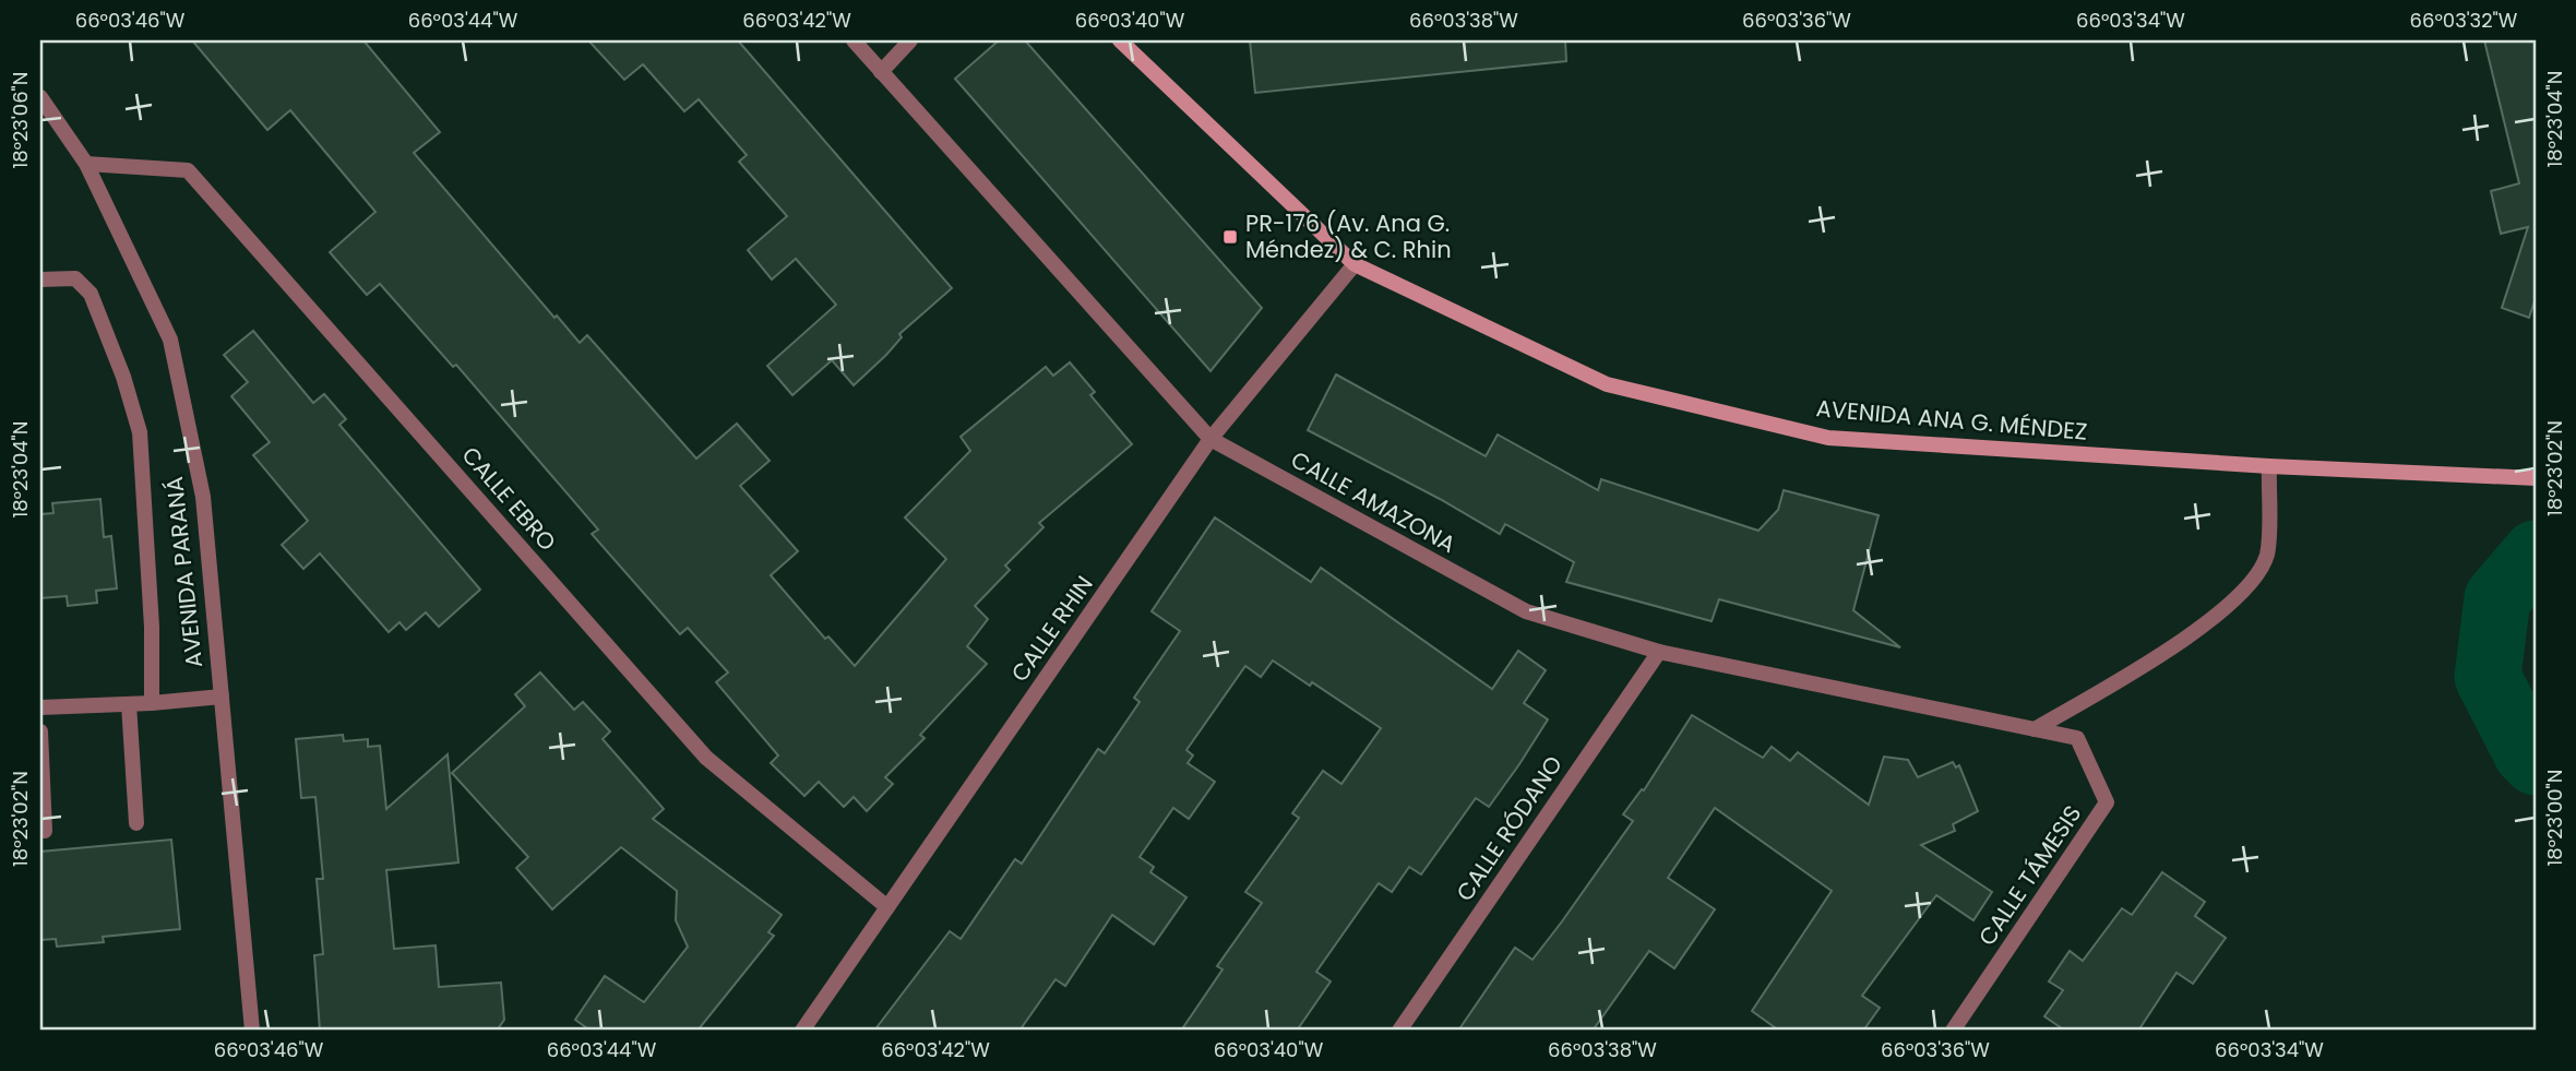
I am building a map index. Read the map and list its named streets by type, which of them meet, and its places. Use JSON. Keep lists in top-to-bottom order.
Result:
{
  "streets": {
    "main road": ["AVENIDA ANA G. MÉNDEZ"],
    "street": [
      "CALLE EBRO",
      "CALLE AMAZONA",
      "AVENIDA PARANÁ",
      "CALLE RHIN",
      "CALLE RÓDANO",
      "CALLE TÁMESIS"
    ]
  },
  "crossings": [
    ["AVENIDA ANA G. MÉNDEZ", "CALLE RHIN"],
    ["CALLE EBRO", "AVENIDA PARANÁ"],
    ["CALLE EBRO", "CALLE RHIN"],
    ["CALLE AMAZONA", "CALLE RHIN"],
    ["CALLE AMAZONA", "CALLE RÓDANO"],
    ["CALLE AMAZONA", "CALLE TÁMESIS"]
  ],
  "places": {
    "transit": ["PR-176 (Av. Ana G. Méndez) & C. Rhin"]
  },
  "coordinates": [
    "66°03'46\"W",
    "66°03'44\"W",
    "66°03'42\"W",
    "66°03'40\"W",
    "66°03'38\"W",
    "66°03'36\"W",
    "66°03'34\"W",
    "66°03'32\"W",
    "18°23'04\"N",
    "18°23'06\"N",
    "18°23'02\"N",
    "18°23'00\"N"
  ]
}
